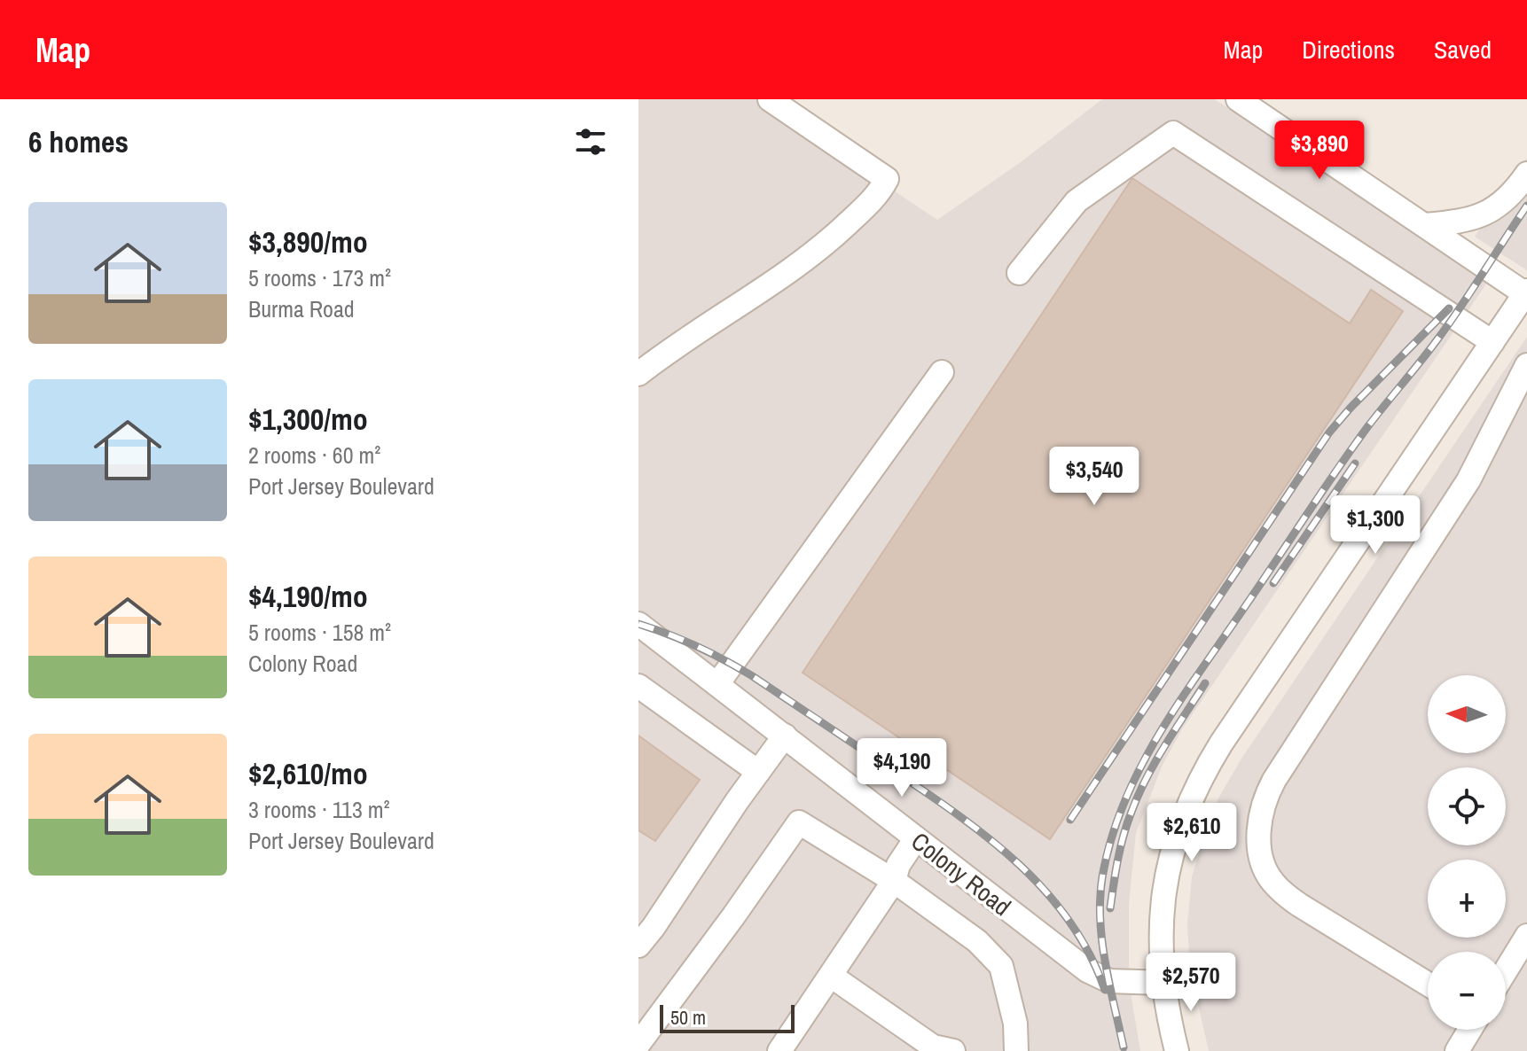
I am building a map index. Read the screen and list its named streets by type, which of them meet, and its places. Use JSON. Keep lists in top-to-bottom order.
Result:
{
  "streets": {
    "street": ["Colony Road"]
  },
  "scale_bar": "50 m",
  "north": "left",
  "page": {
    "header": "Map",
    "nav": ["Map", "Directions", "Saved"],
    "heading": "6 homes",
    "price": [
      "$3,890",
      "$3,540",
      "$1,300",
      "$4,190",
      "$2,610",
      "$2,570"
    ],
    "list": [
      {
        "name": "$3,890/mo",
        "note": "5 rooms · 173 m² · Burma Road"
      },
      {
        "name": "$1,300/mo",
        "note": "2 rooms · 60 m² · Port Jersey Boulevard"
      },
      {
        "name": "$4,190/mo",
        "note": "5 rooms · 158 m² · Colony Road"
      },
      {
        "name": "$2,610/mo",
        "note": "3 rooms · 113 m² · Port Jersey Boulevard"
      }
    ],
    "map_buttons": ["+", "−"],
    "scale": "50 m"
  }
}
